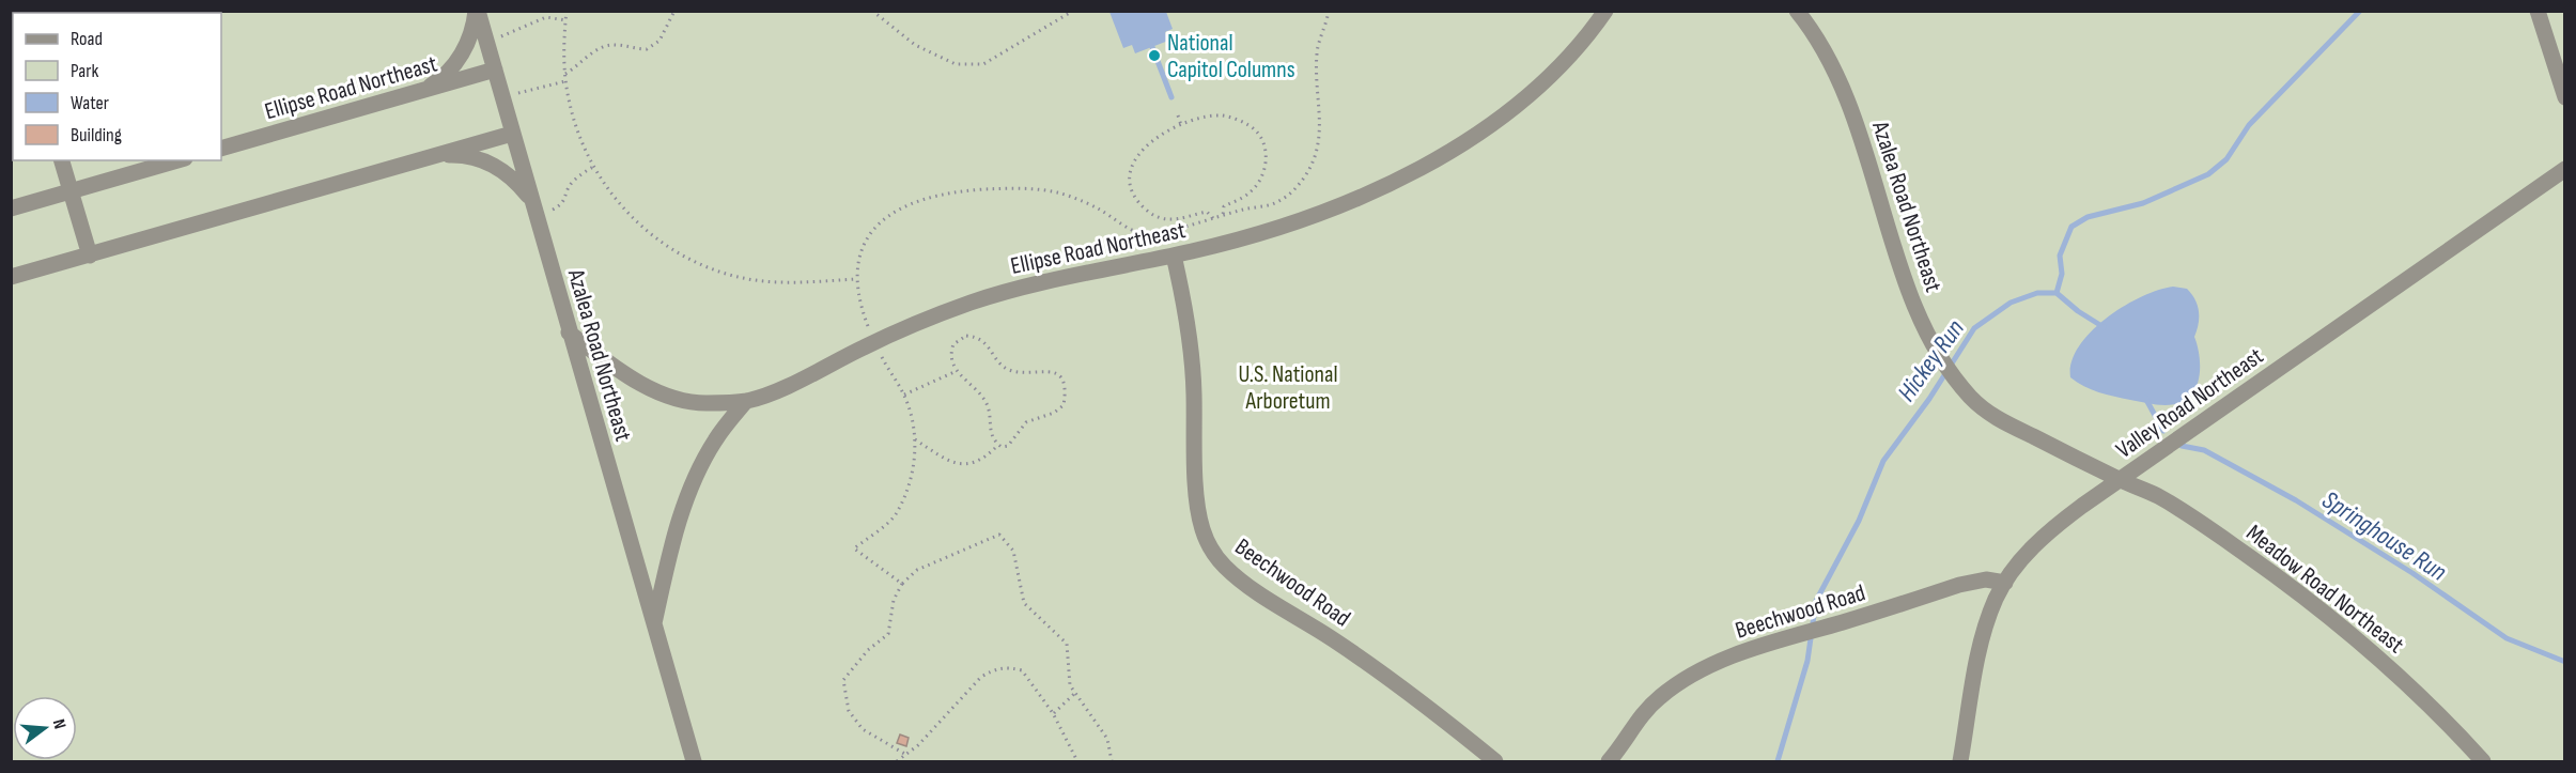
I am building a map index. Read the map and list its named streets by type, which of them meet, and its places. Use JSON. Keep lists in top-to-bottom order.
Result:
{
  "streets": {
    "street": [
      "Ellipse Road Northeast",
      "Azalea Road Northeast",
      "Valley Road Northeast",
      "Beechwood Road",
      "Meadow Road Northeast"
    ]
  },
  "crossings": [
    ["Ellipse Road Northeast", "Azalea Road Northeast"],
    ["Ellipse Road Northeast", "Beechwood Road"],
    ["Azalea Road Northeast", "Valley Road Northeast"],
    ["Azalea Road Northeast", "Meadow Road Northeast"],
    ["Valley Road Northeast", "Beechwood Road"],
    ["Valley Road Northeast", "Meadow Road Northeast"]
  ],
  "water": ["Hickey Run", "Springhouse Run"],
  "parks": ["U.S. National Arboretum"],
  "places": ["National Capitol Columns"],
  "legend": [
    "Road",
    "Park",
    "Water",
    "Building"
  ],
  "north": "right"
}
